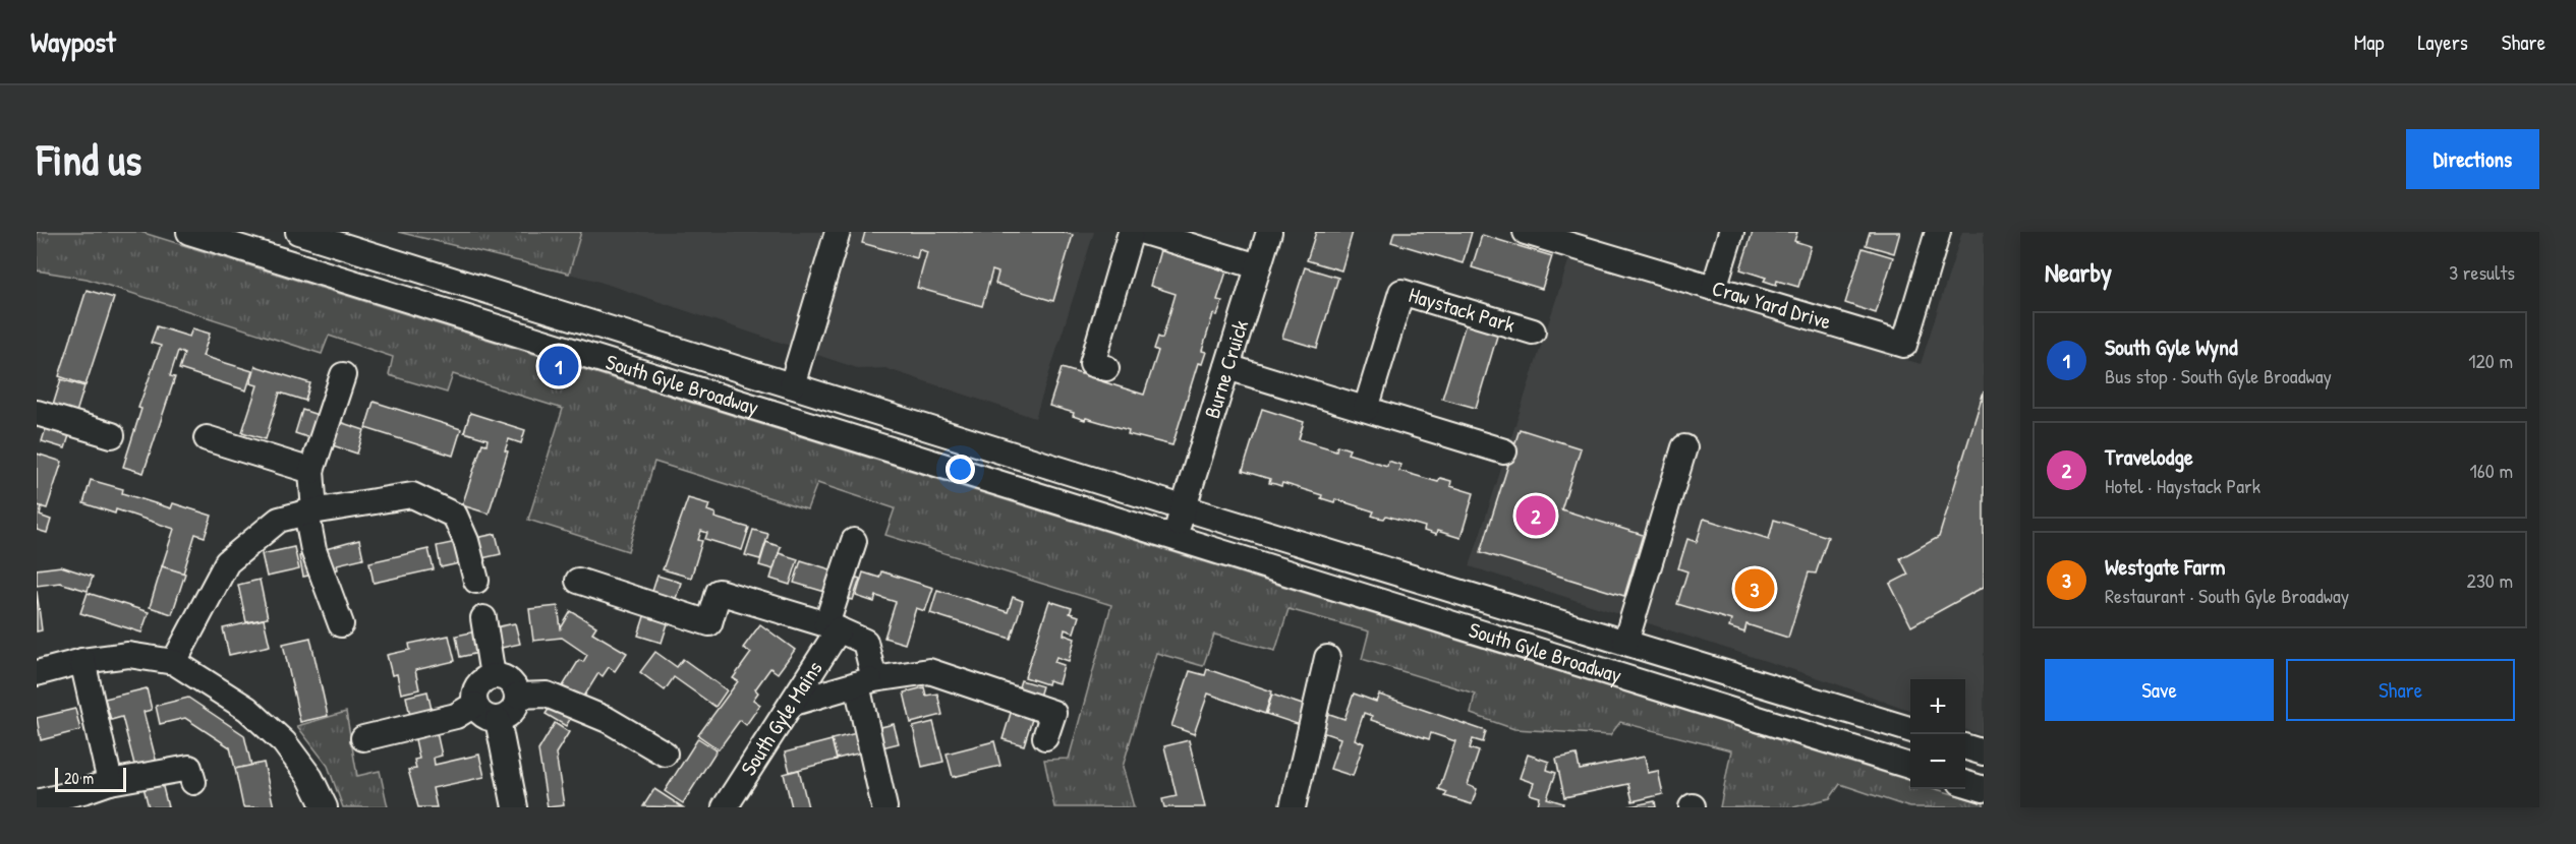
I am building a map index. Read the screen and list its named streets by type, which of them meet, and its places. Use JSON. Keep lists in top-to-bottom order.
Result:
{
  "streets": {
    "street": [
      "Craw Yard Drive",
      "Haystack Park",
      "Burne Cruick",
      "South Gyle Broadway",
      "South Gyle Mains"
    ]
  },
  "crossings": [
    ["Burne Cruick", "South Gyle Broadway"]
  ],
  "scale_bar": "20 m",
  "page": {
    "header": "Waypost",
    "nav": ["Map", "Layers", "Share"],
    "buttons": [
      "Directions",
      ["Save", "Share"]
    ],
    "title": "Find us",
    "heading": ["Nearby", "3 results"],
    "list": [
      {
        "mark": "1",
        "name": "South Gyle Wynd",
        "note": "Bus stop · South Gyle Broadway",
        "value": "120 m"
      },
      {
        "mark": "2",
        "name": "Travelodge",
        "note": "Hotel · Haystack Park",
        "value": "160 m"
      },
      {
        "mark": "3",
        "name": "Westgate Farm",
        "note": "Restaurant · South Gyle Broadway",
        "value": "230 m"
      }
    ],
    "pins": ["1", "2", "3"],
    "map_buttons": ["+", "−"],
    "scale": "20 m"
  }
}
